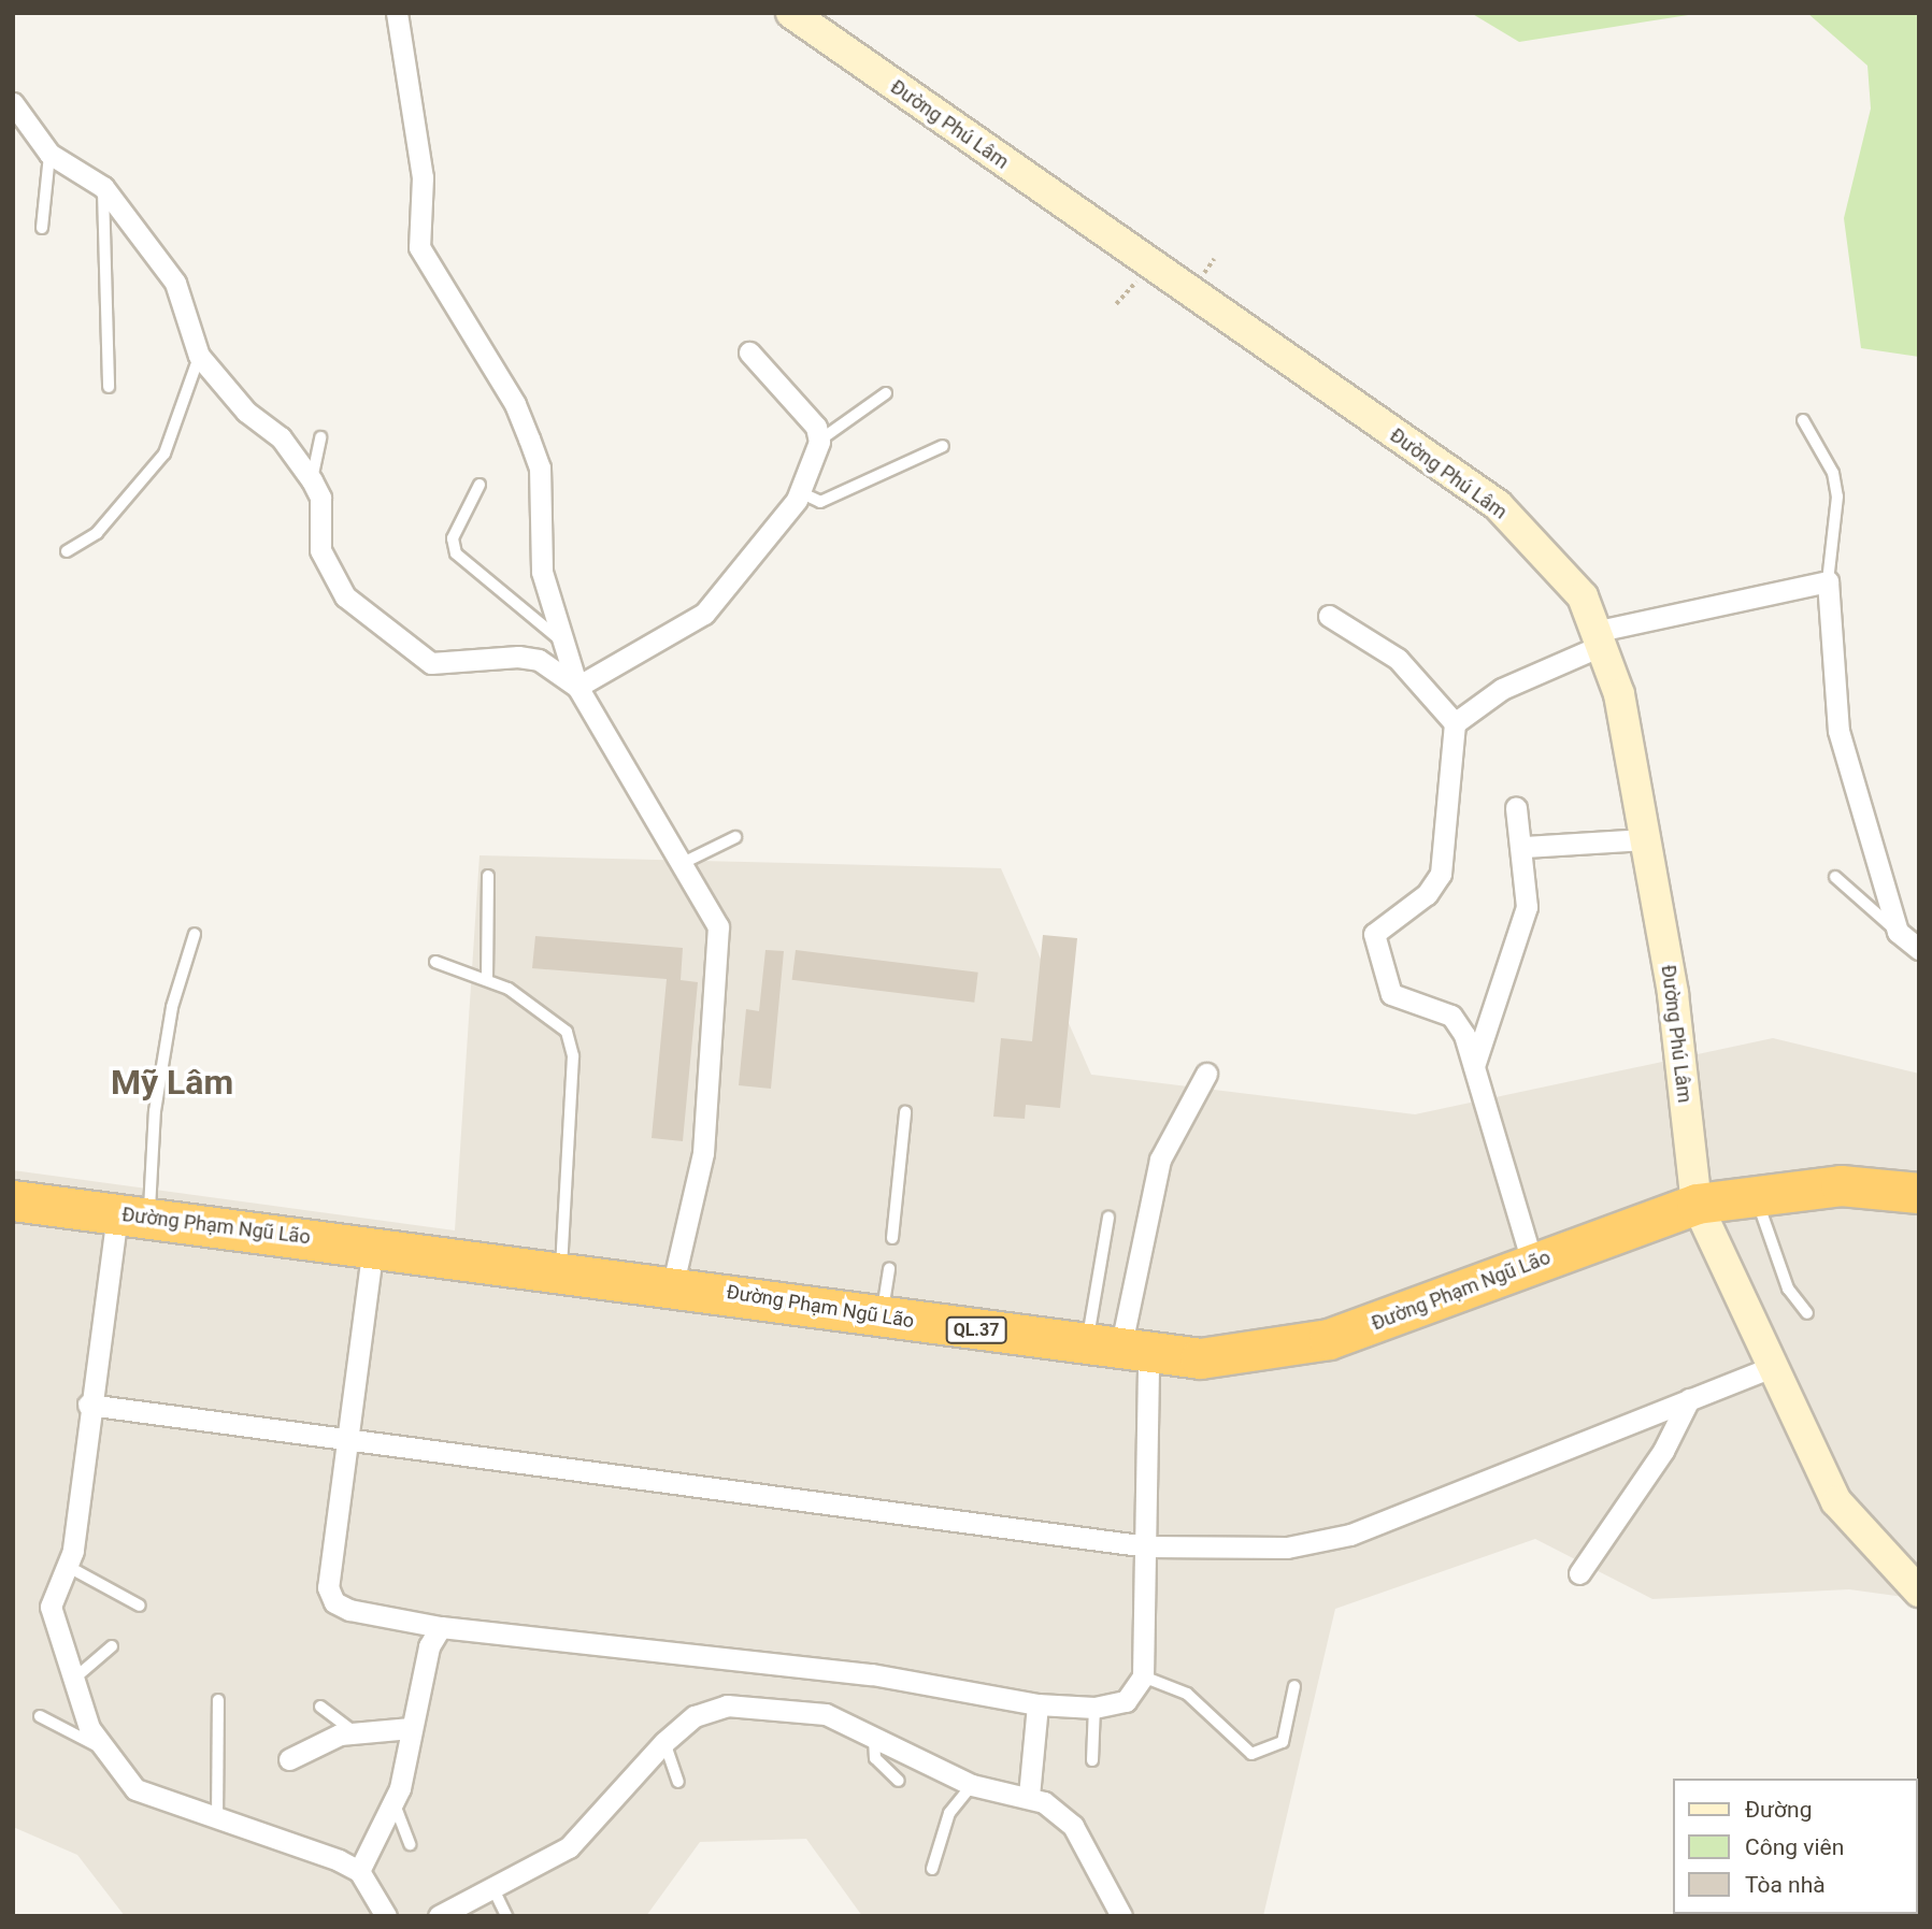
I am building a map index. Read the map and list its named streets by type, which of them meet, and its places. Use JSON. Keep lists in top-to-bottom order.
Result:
{
  "streets": {
    "highway": ["Đường Phạm Ngũ Lão", "QL.37"],
    "main road": ["Đường Phú Lâm"]
  },
  "crossings": [
    ["Đường Phú Lâm", "Đường Phạm Ngũ Lão"]
  ],
  "districts": ["Mỹ Lâm"],
  "legend": ["Đường", "Công viên", "Tòa nhà"]
}
